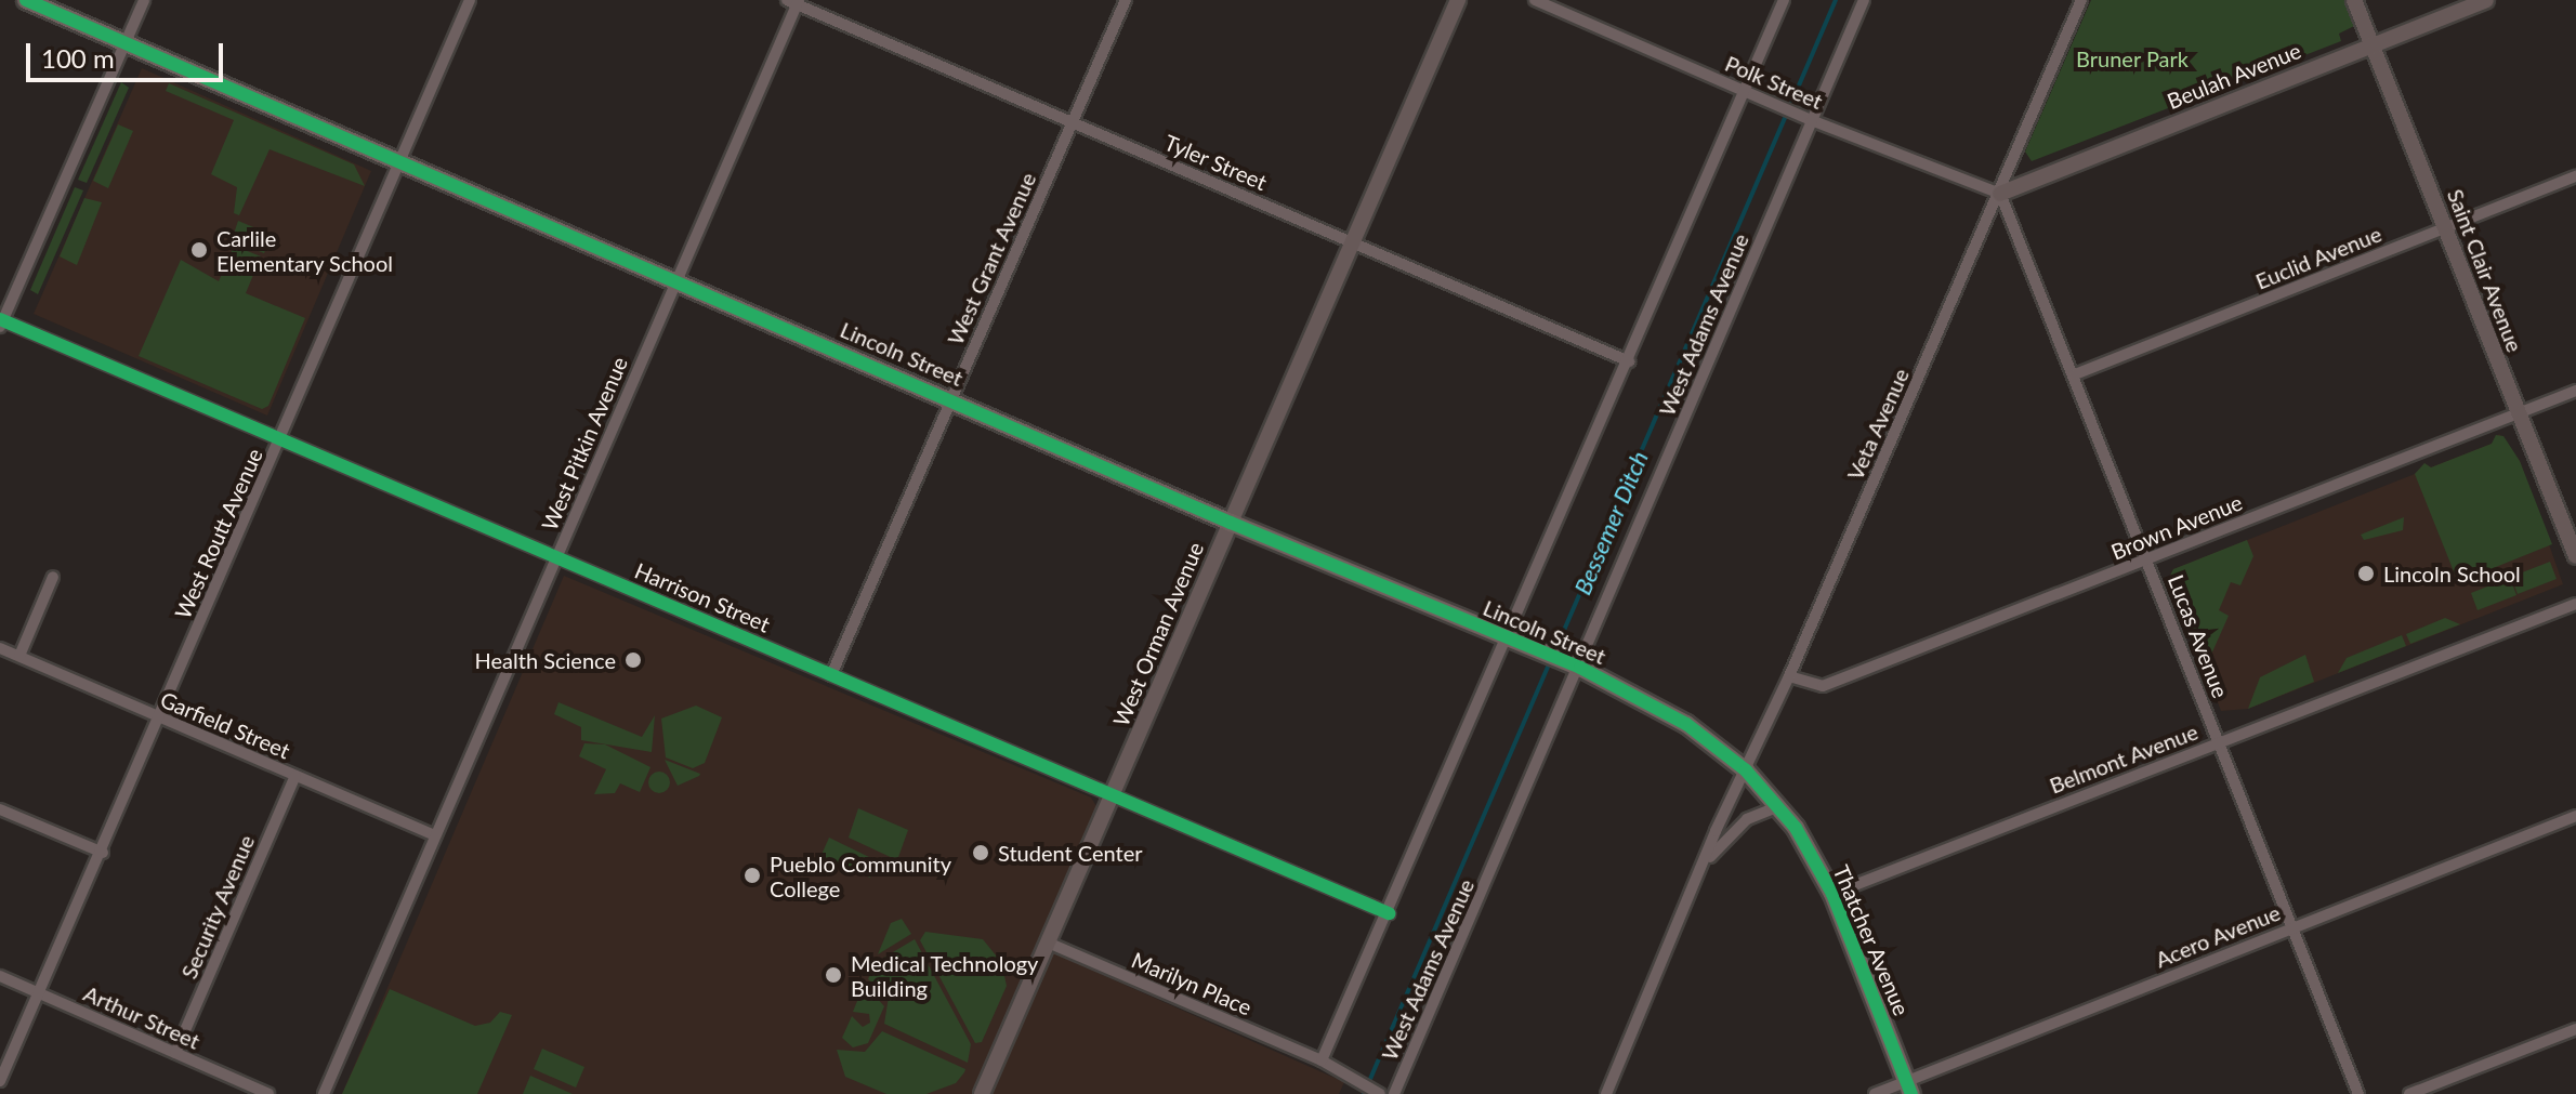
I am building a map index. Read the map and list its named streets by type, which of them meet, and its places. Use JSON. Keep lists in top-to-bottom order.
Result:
{
  "streets": {
    "main road": ["Lincoln Street", "Thatcher Avenue"],
    "street": [
      "Beulah Avenue",
      "Polk Street",
      "Tyler Street",
      "Euclid Avenue",
      "West Grant Avenue",
      "Saint Clair Avenue",
      "West Adams Avenue",
      "Veta Avenue",
      "West Pitkin Avenue",
      "Brown Avenue",
      "West Routt Avenue",
      "Harrison Street",
      "West Orman Avenue",
      "Lucas Avenue",
      "Garfield Street",
      "Belmont Avenue",
      "Security Avenue",
      "Acero Avenue",
      "Marilyn Place",
      "Arthur Street"
    ]
  },
  "crossings": [
    ["Beulah Avenue", "Polk Street"],
    ["Beulah Avenue", "Saint Clair Avenue"],
    ["Beulah Avenue", "Veta Avenue"],
    ["Beulah Avenue", "Lucas Avenue"],
    ["Polk Street", "West Adams Avenue"],
    ["Polk Street", "Veta Avenue"],
    ["Polk Street", "Lucas Avenue"],
    ["Tyler Street", "West Grant Avenue"],
    ["Tyler Street", "West Pitkin Avenue"],
    ["Tyler Street", "West Orman Avenue"],
    ["Euclid Avenue", "Saint Clair Avenue"],
    ["Euclid Avenue", "Lucas Avenue"],
    ["West Grant Avenue", "Lincoln Street"],
    ["West Grant Avenue", "Harrison Street"],
    ["Saint Clair Avenue", "Brown Avenue"],
    ["West Adams Avenue", "Lincoln Street"],
    ["Lincoln Street", "Veta Avenue"],
    ["Lincoln Street", "West Pitkin Avenue"],
    ["Lincoln Street", "West Routt Avenue"],
    ["Lincoln Street", "West Orman Avenue"],
    ["Lincoln Street", "Thatcher Avenue"],
    ["Veta Avenue", "Brown Avenue"],
    ["Veta Avenue", "Lucas Avenue"],
    ["Veta Avenue", "Thatcher Avenue"],
    ["West Pitkin Avenue", "Harrison Street"],
    ["West Pitkin Avenue", "Garfield Street"],
    ["Brown Avenue", "Lucas Avenue"],
    ["West Routt Avenue", "Harrison Street"],
    ["West Routt Avenue", "Garfield Street"],
    ["West Routt Avenue", "Arthur Street"],
    ["Harrison Street", "West Orman Avenue"],
    ["West Orman Avenue", "Marilyn Place"],
    ["Lucas Avenue", "Belmont Avenue"],
    ["Lucas Avenue", "Acero Avenue"],
    ["Garfield Street", "Security Avenue"],
    ["Belmont Avenue", "Thatcher Avenue"],
    ["Security Avenue", "Arthur Street"],
    ["Acero Avenue", "Thatcher Avenue"]
  ],
  "water": ["Bessemer Ditch"],
  "parks": ["Bruner Park"],
  "places": [
    "Carlile Elementary School",
    "Lincoln School",
    "Health Science",
    "Student Center",
    "Pueblo Community College",
    "Medical Technology Building"
  ],
  "scale_bar": "100 m"
}
